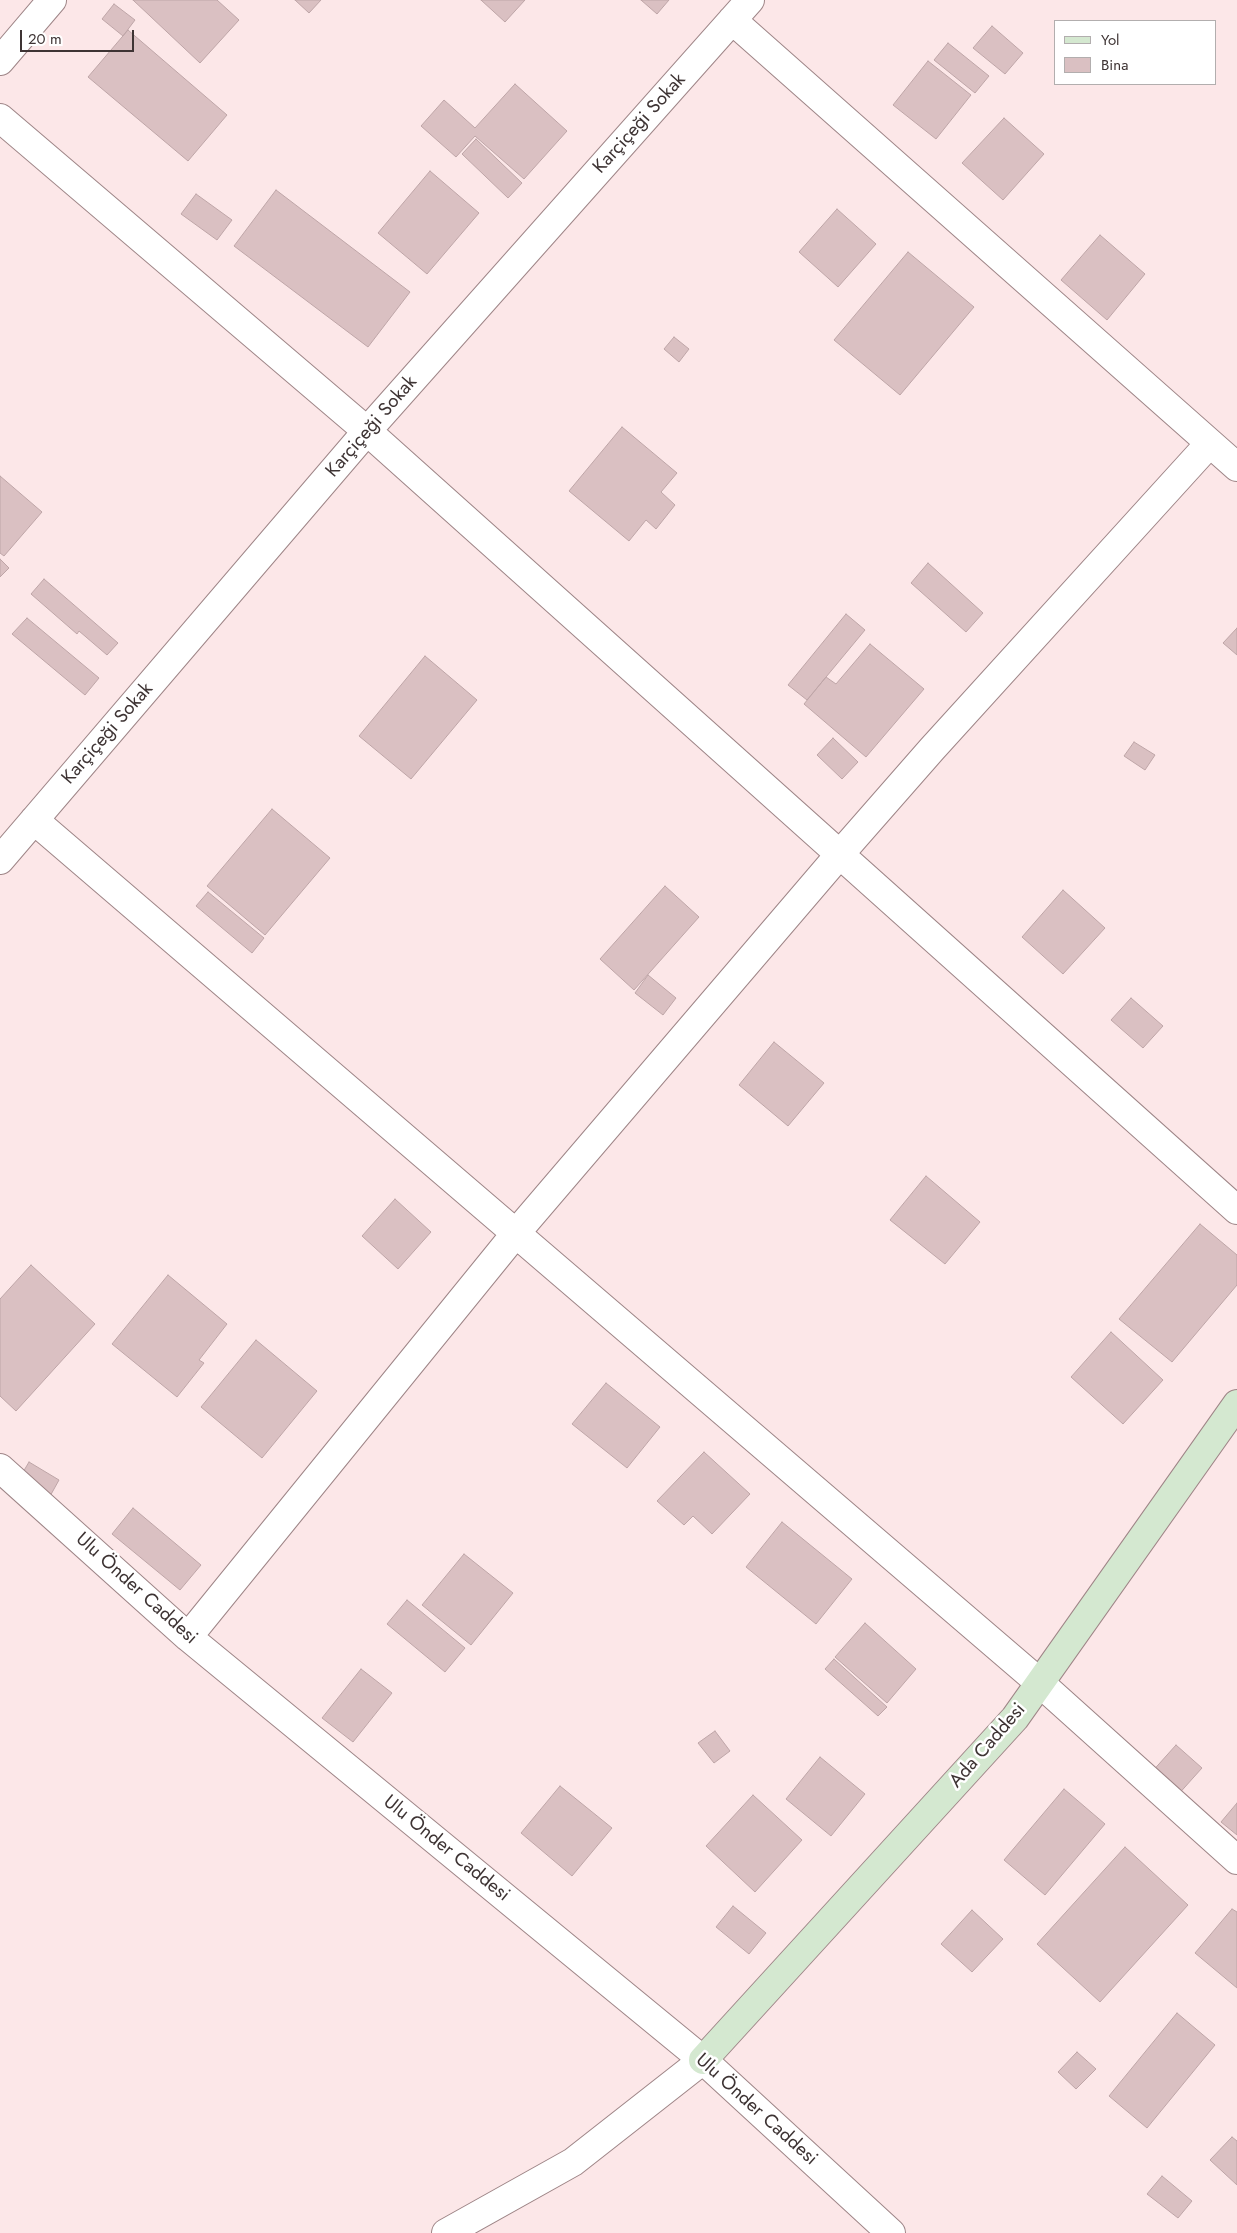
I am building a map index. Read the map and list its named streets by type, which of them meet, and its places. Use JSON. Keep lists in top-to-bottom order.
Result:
{
  "streets": {
    "main road": ["Ada Caddesi"],
    "street": ["Karçiçeği Sokak", "Ulu Önder Caddesi"]
  },
  "crossings": [
    ["Ulu Önder Caddesi", "Ada Caddesi"]
  ],
  "legend": ["Yol", "Bina"],
  "scale_bar": "20 m"
}
